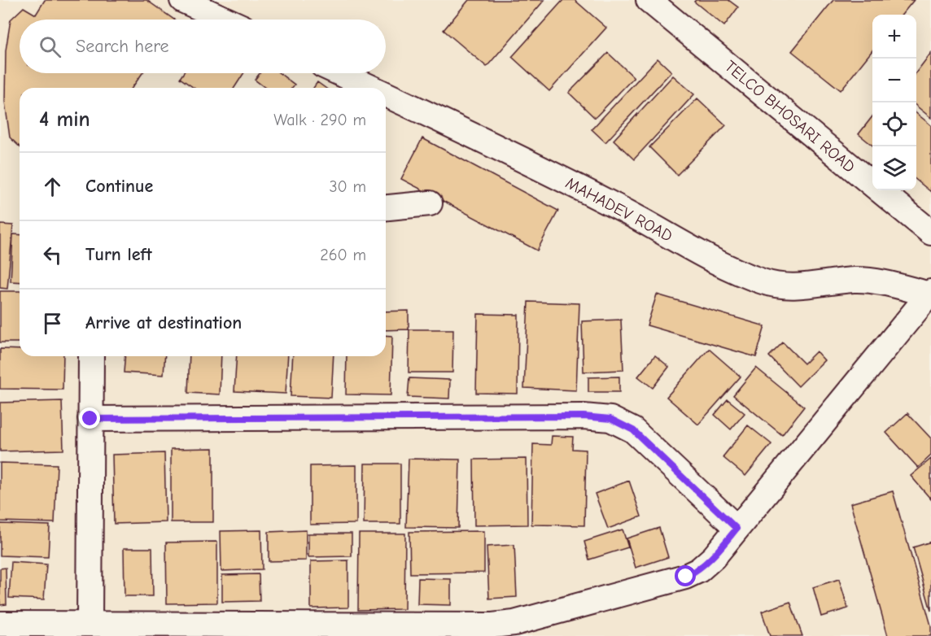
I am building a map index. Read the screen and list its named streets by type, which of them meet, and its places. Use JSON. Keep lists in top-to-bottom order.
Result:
{
  "streets": {
    "lane": ["TELCO BHOSARI ROAD", "MAHADEV ROAD"]
  },
  "page": {
    "map_buttons": ["+", "−"],
    "search": "Search here",
    "heading": ["4 min", "Walk · 290 m"],
    "list": [
      ["Continue", "30 m"],
      ["Turn left", "260 m"],
      "Arrive at destination"
    ]
  }
}
